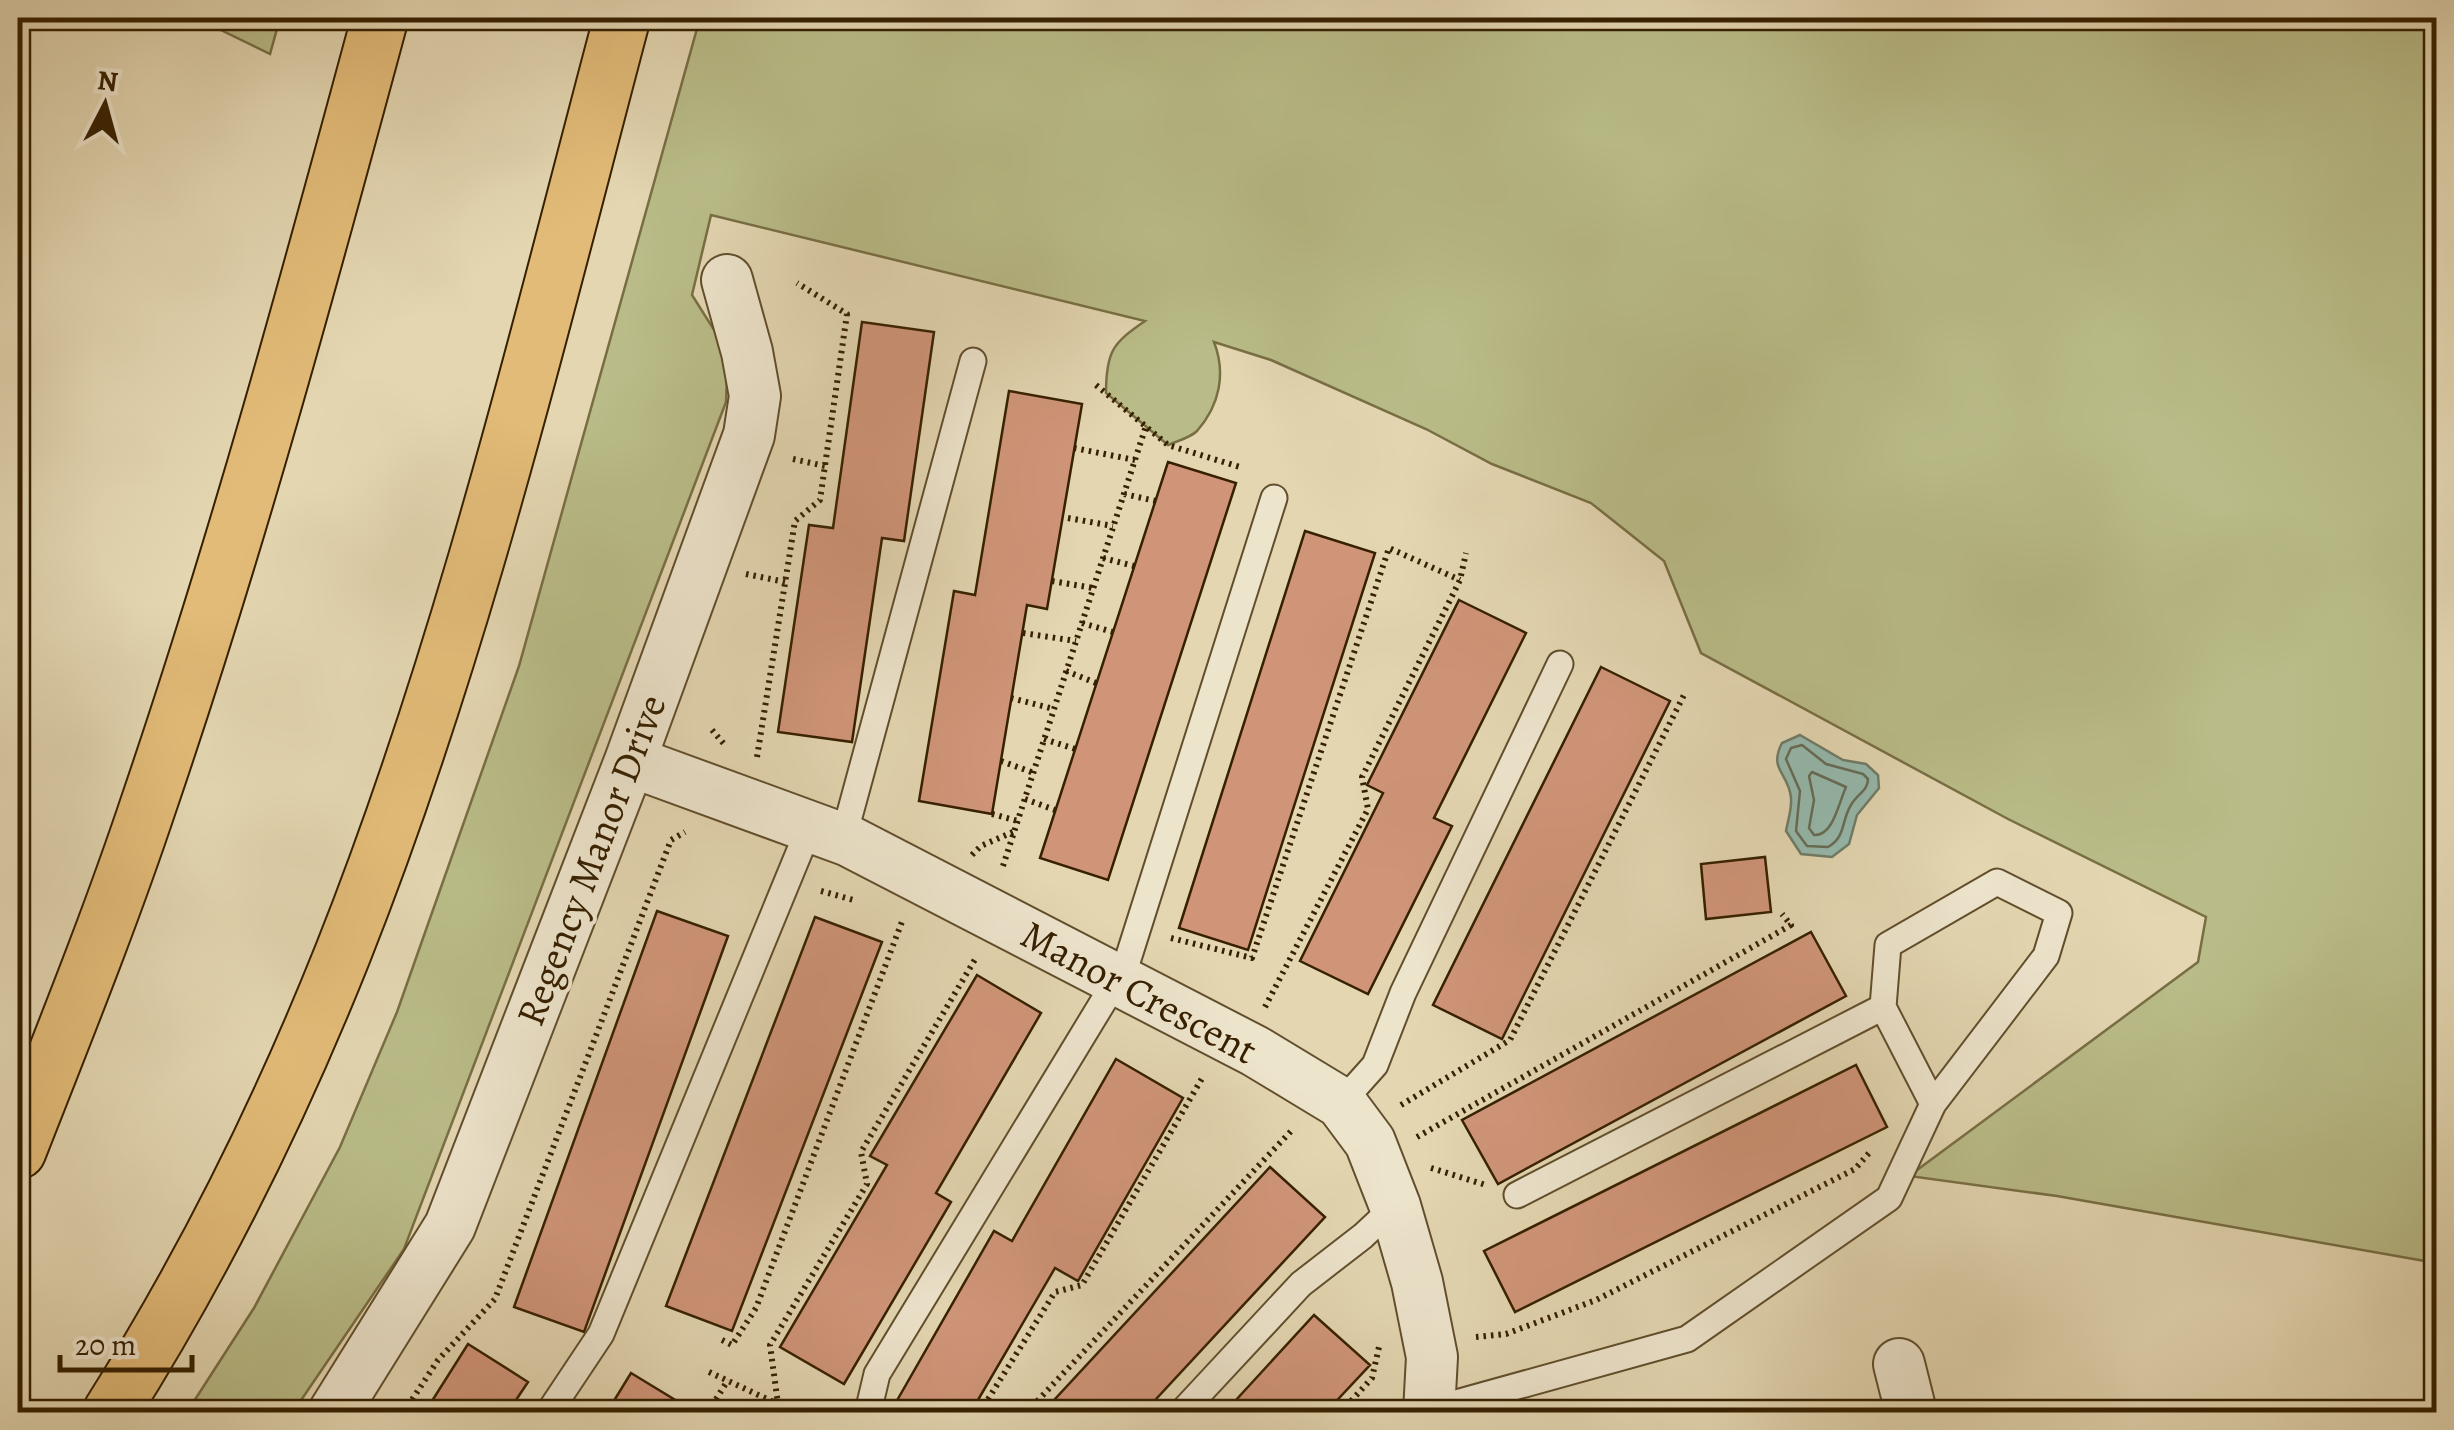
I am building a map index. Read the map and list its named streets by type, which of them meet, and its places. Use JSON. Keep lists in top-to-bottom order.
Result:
{
  "streets": {
    "street": ["Regency Manor Drive", "Manor Crescent"]
  },
  "crossings": [
    ["Regency Manor Drive", "Manor Crescent"]
  ],
  "scale_bar": "20 m",
  "north": "top"
}
